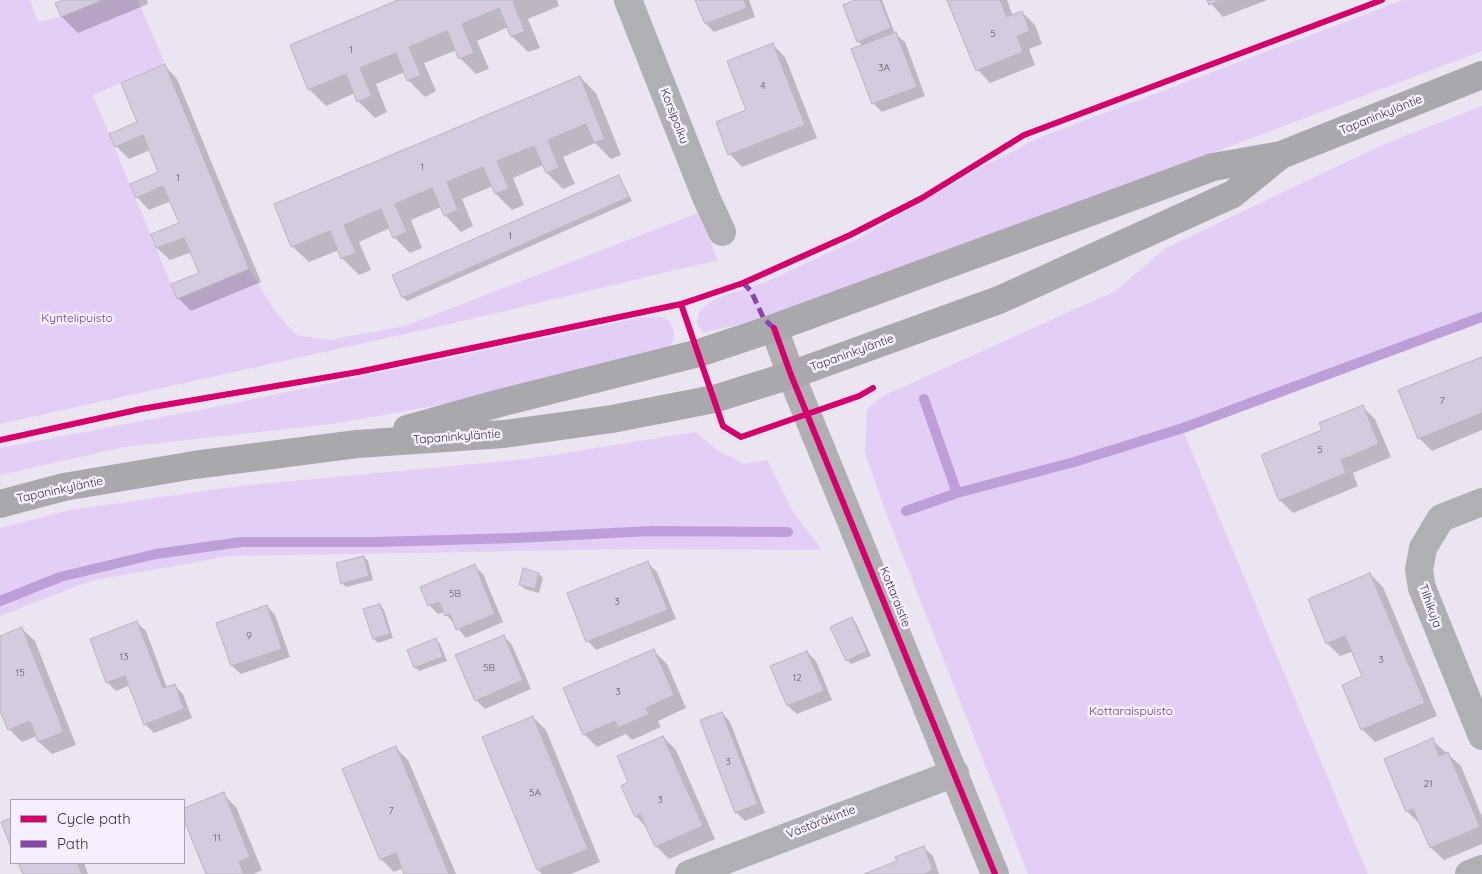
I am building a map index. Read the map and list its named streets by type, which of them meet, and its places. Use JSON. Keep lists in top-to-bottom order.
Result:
{
  "streets": {
    "main road": ["Tapaninkyläntie"],
    "street": [
      "Korsipolku",
      "Kottaraistie",
      "Tilhikuja",
      "Västäräkintie"
    ]
  },
  "crossings": [
    ["Tapaninkyläntie", "Kottaraistie"],
    ["Kottaraistie", "Västäräkintie"]
  ],
  "parks": ["Kyntelipuisto", "Kottaraispuisto"],
  "house_numbers": [
    "5",
    "1",
    "3A",
    "4",
    "1",
    "1",
    "1",
    "7",
    "5",
    "5B",
    "3",
    "9",
    "13",
    "3",
    "5B",
    "15",
    "12",
    "3",
    "3",
    "21",
    "5A",
    "3",
    "7",
    "11"
  ],
  "legend": ["Cycle path", "Path"]
}
